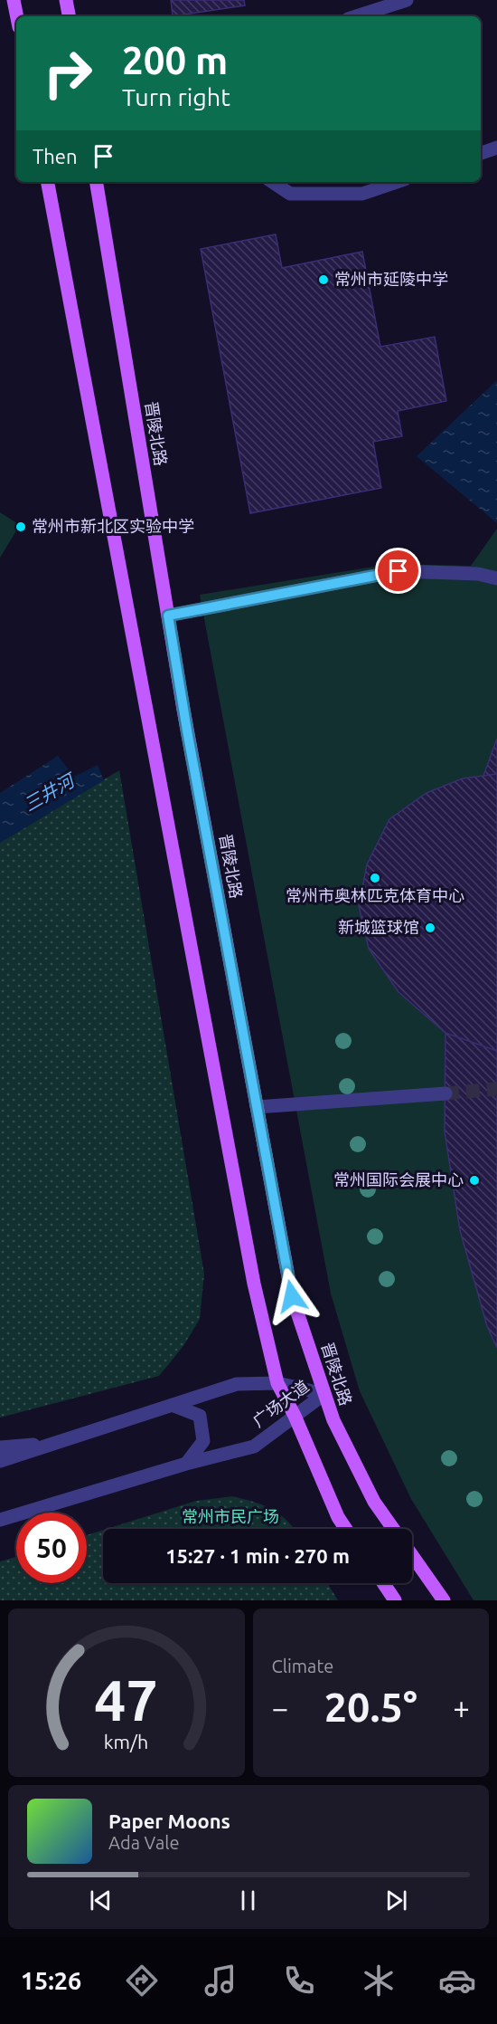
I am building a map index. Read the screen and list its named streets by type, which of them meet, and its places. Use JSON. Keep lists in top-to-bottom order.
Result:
{
  "streets": {
    "main road": ["晋陵北路"],
    "street": ["广场大道"]
  },
  "crossings": [
    ["晋陵北路", "广场大道"]
  ],
  "water": ["三井河"],
  "parks": ["常州市民广场"],
  "places": [
    "常州市延陵中学",
    "常州市新北区实验中学",
    "常州市奥林匹克体育中心",
    "新城篮球馆",
    "常州国际会展中心"
  ],
  "page": {
    "turn": ["200 m", "Turn right"],
    "then": "Then",
    "limit": "50",
    "trip": "15:27 · 1 min · 270 m",
    "tile": "Climate",
    "heat": ["−", "20.5°", "+"],
    "song": ["Paper Moons", "Ada Vale"],
    "tabs": "15:26",
    "gauge": ["47", "km/h"]
  }
}
